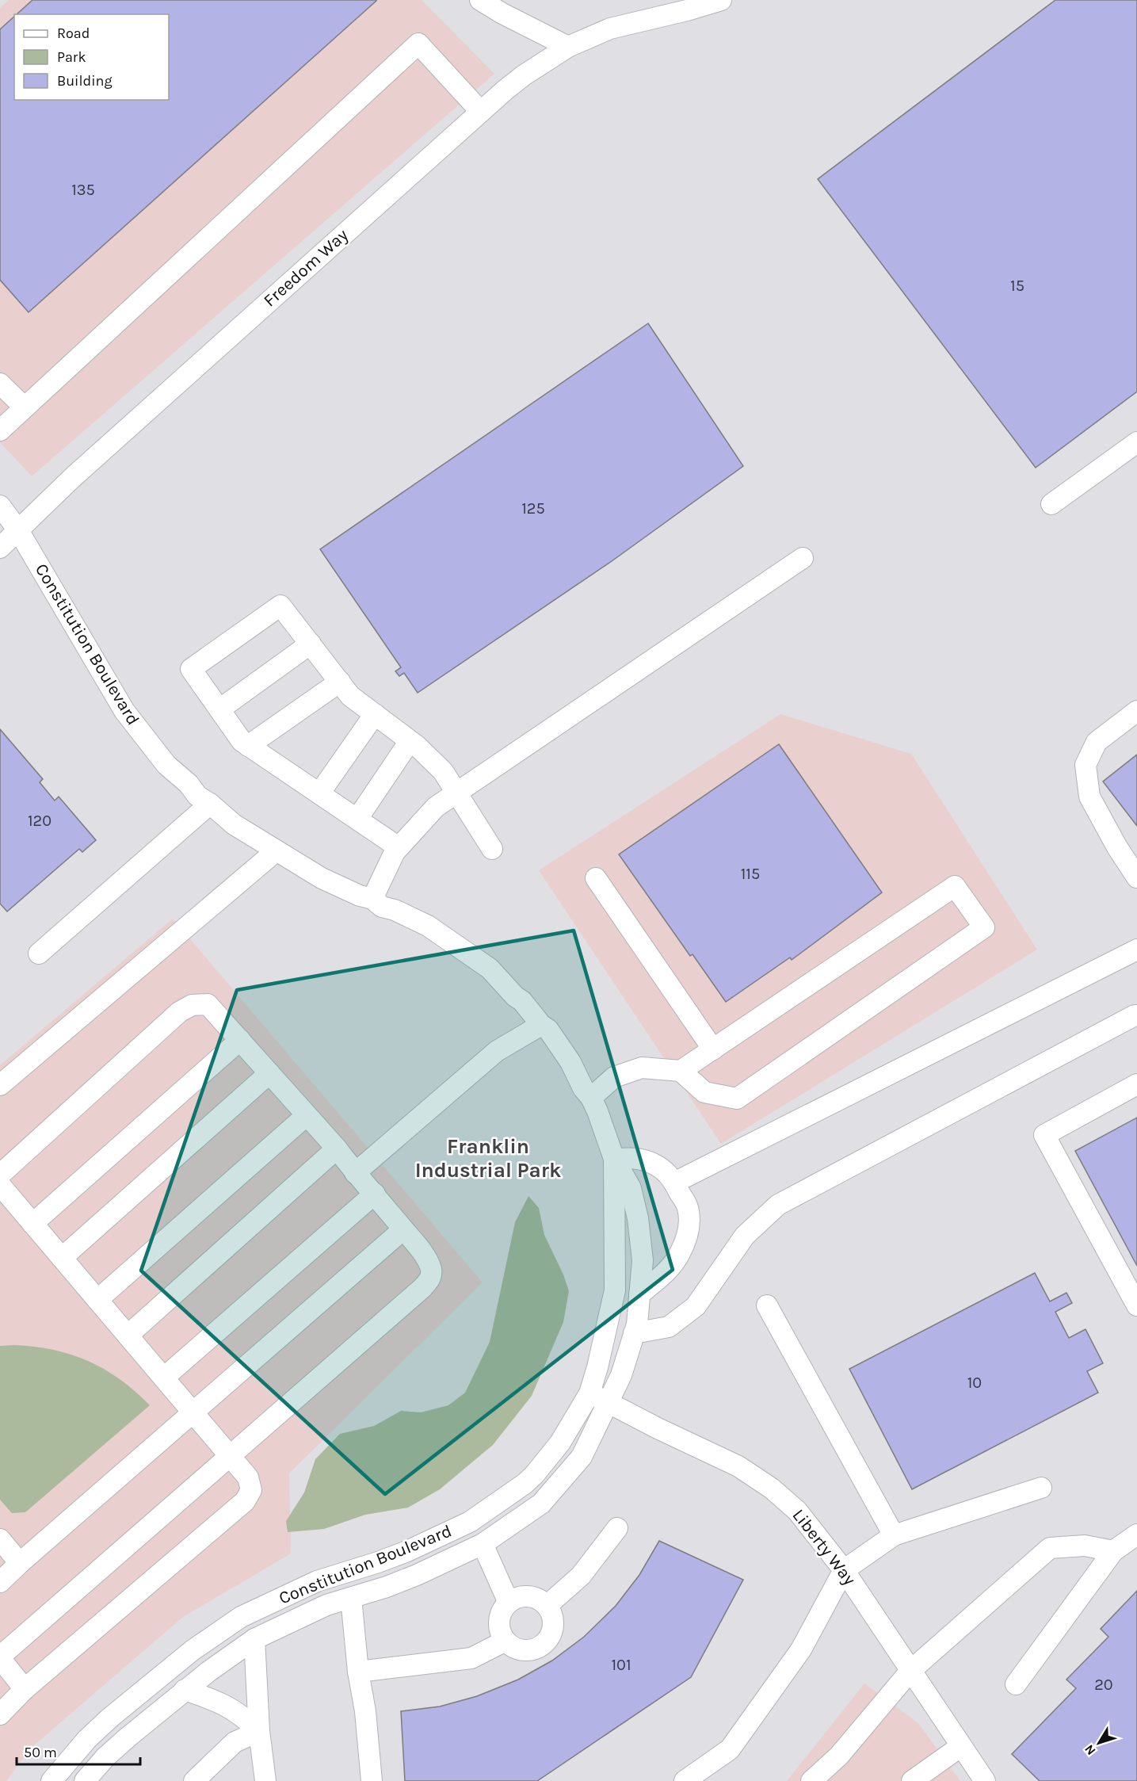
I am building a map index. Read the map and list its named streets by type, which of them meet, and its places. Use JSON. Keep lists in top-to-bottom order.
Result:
{
  "streets": {
    "street": ["Freedom Way", "Constitution Boulevard", "Liberty Way"]
  },
  "crossings": [
    ["Freedom Way", "Constitution Boulevard"],
    ["Constitution Boulevard", "Liberty Way"]
  ],
  "districts": ["Franklin Industrial Park"],
  "house_numbers": [
    "135",
    "15",
    "125",
    "120",
    "115",
    "10",
    "101",
    "20"
  ],
  "legend": ["Road", "Park", "Building"],
  "scale_bar": "50 m",
  "north": "bottom left"
}
